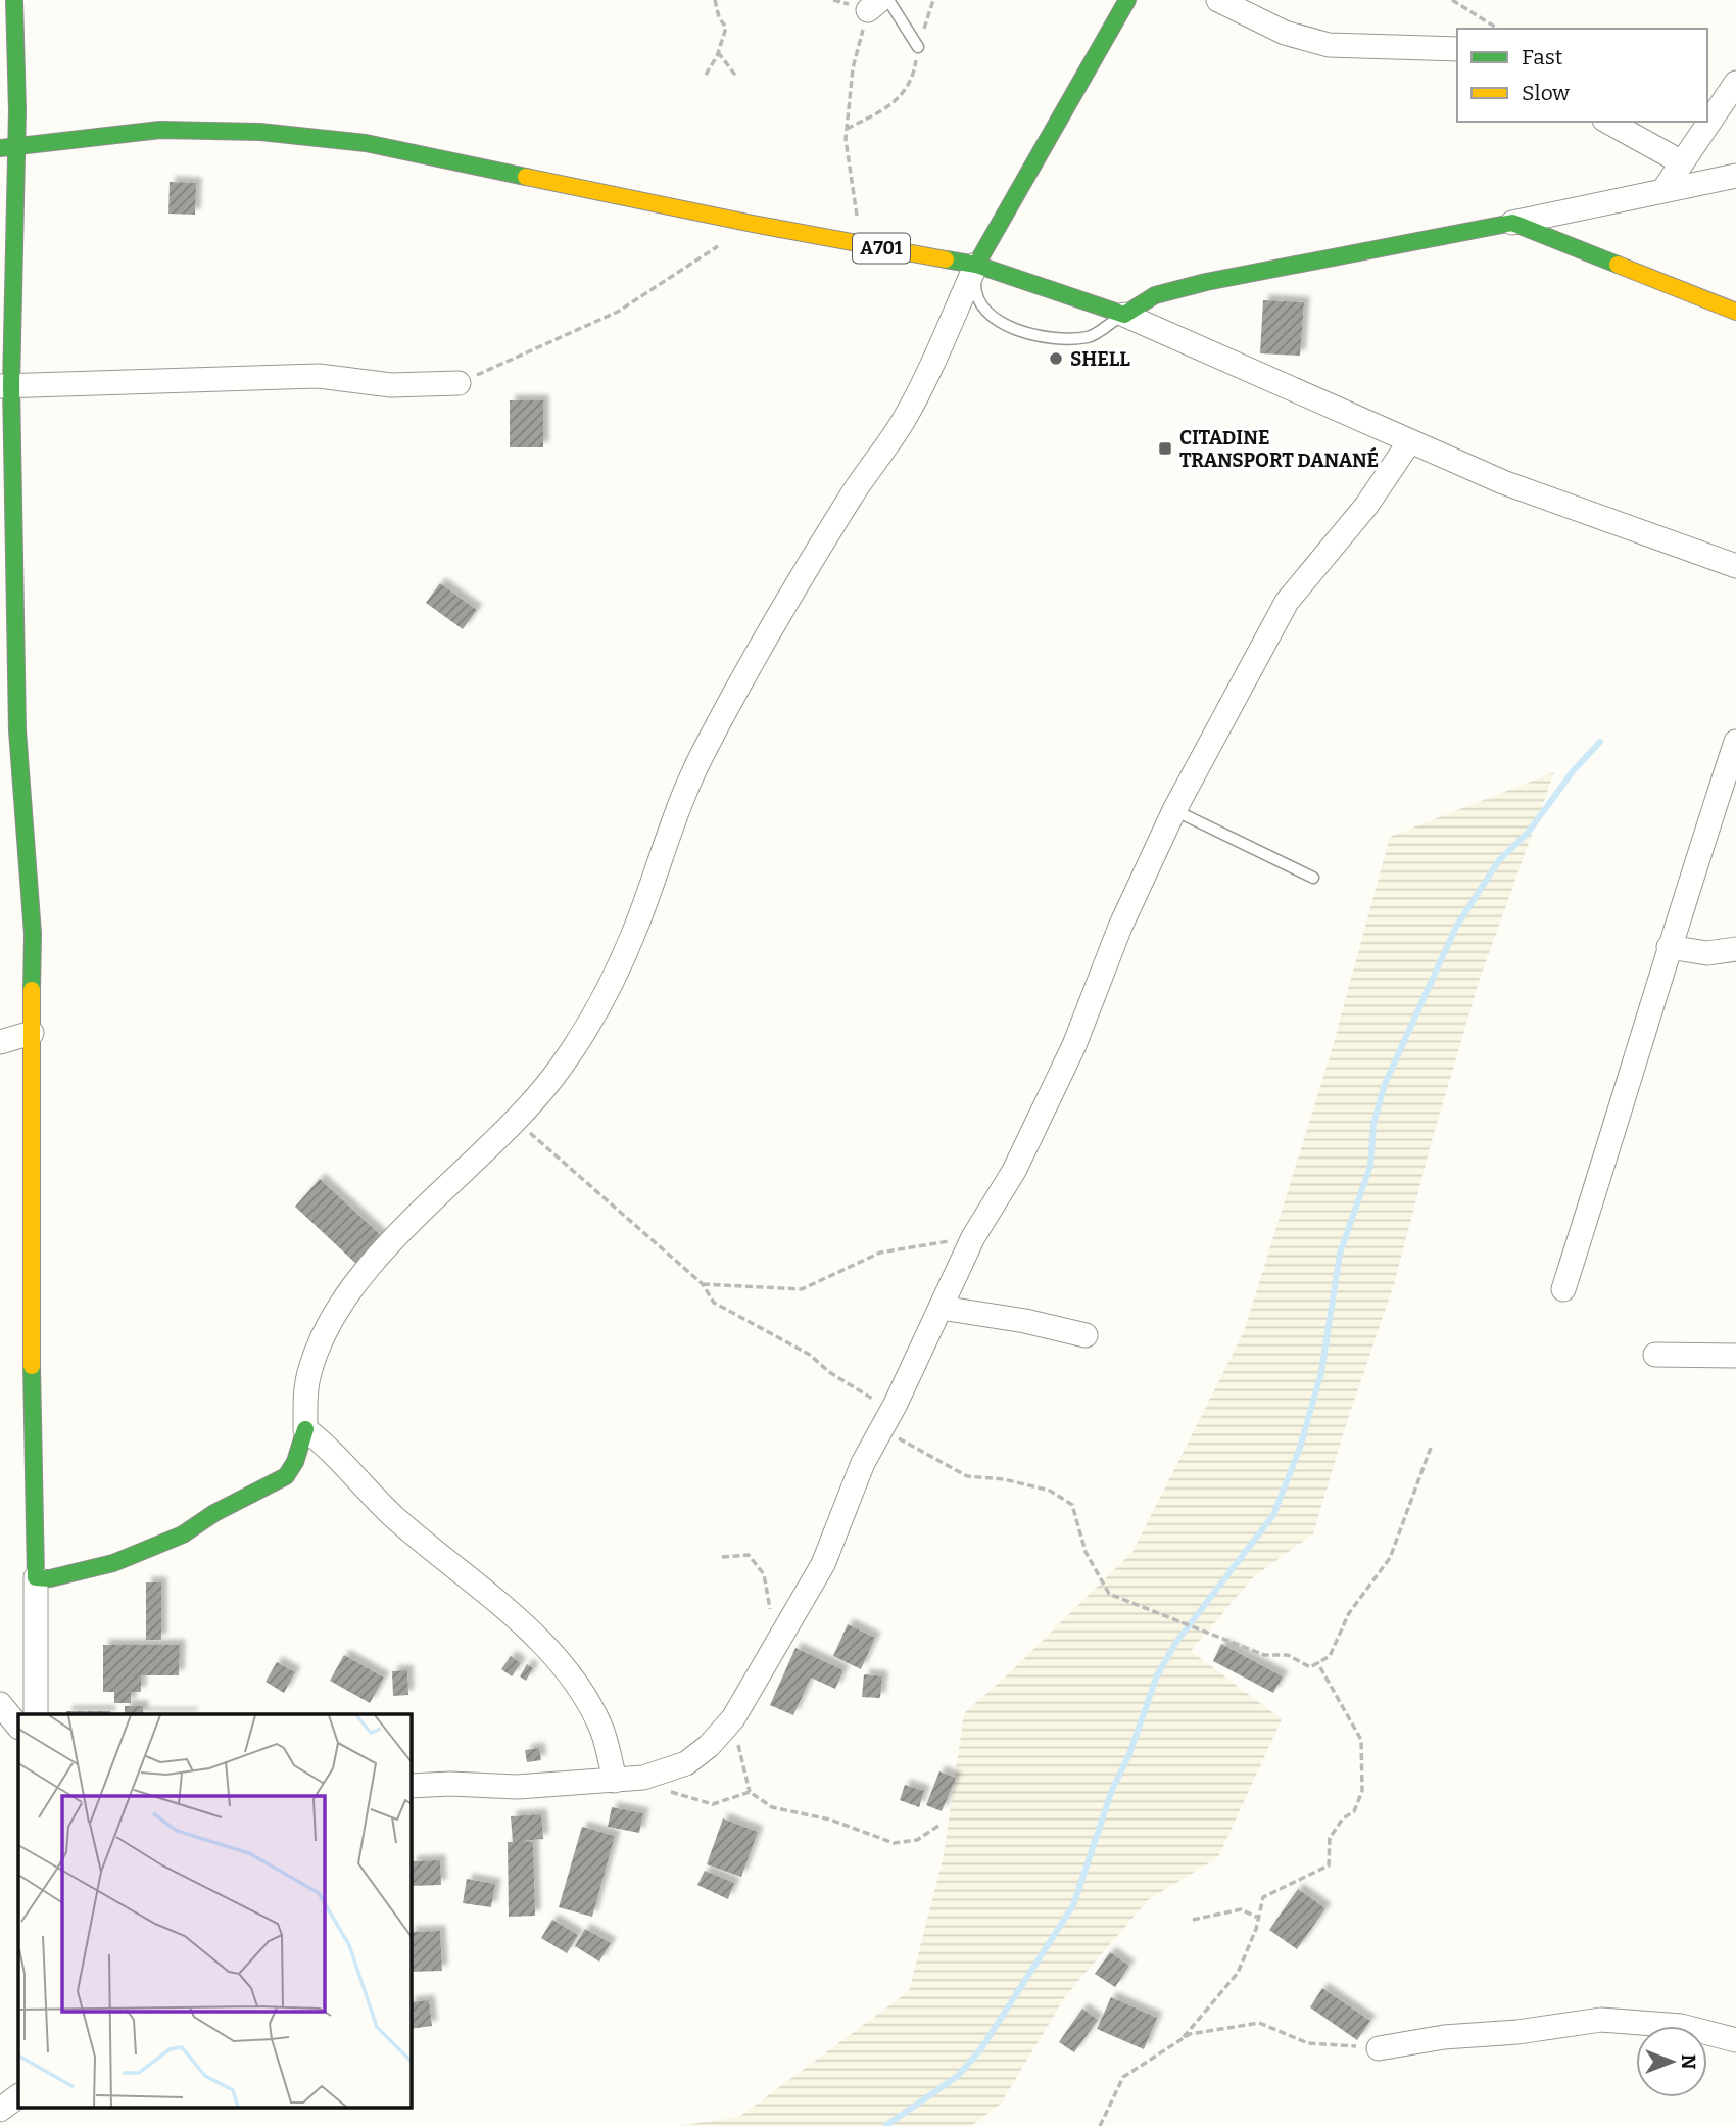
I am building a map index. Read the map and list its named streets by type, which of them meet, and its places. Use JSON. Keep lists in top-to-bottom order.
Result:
{
  "streets": {
    "street": ["A701"]
  },
  "places": {
    "other": ["SHELL"],
    "transit": ["CITADINE TRANSPORT DANANÉ"]
  },
  "legend": ["Fast", "Slow"],
  "north": "right"
}
